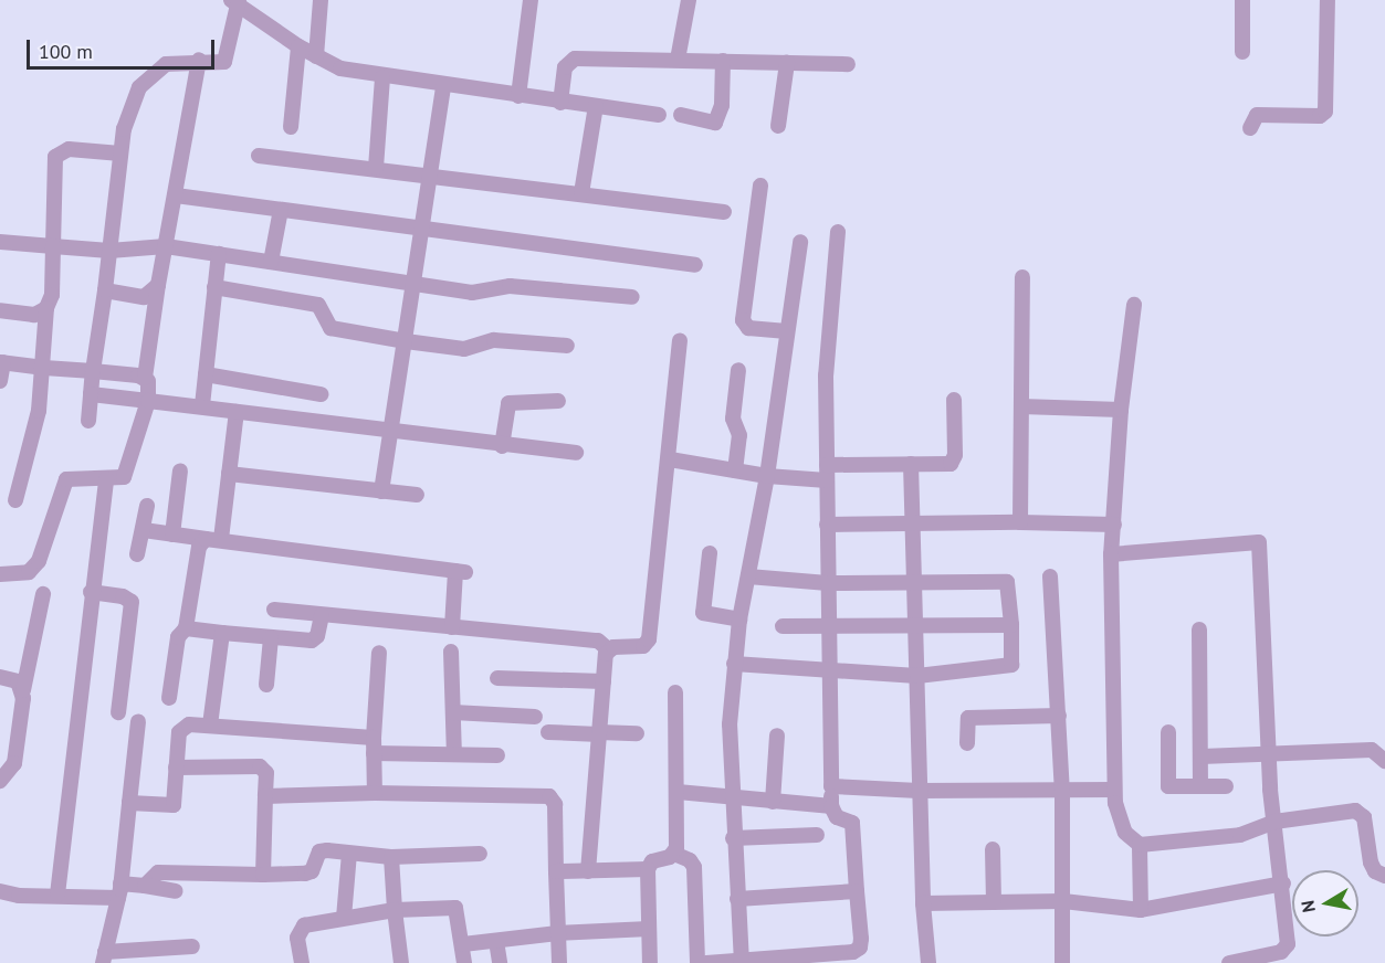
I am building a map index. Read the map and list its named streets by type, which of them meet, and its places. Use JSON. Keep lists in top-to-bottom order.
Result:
{
  "scale_bar": "100 m",
  "north": "left"
}
